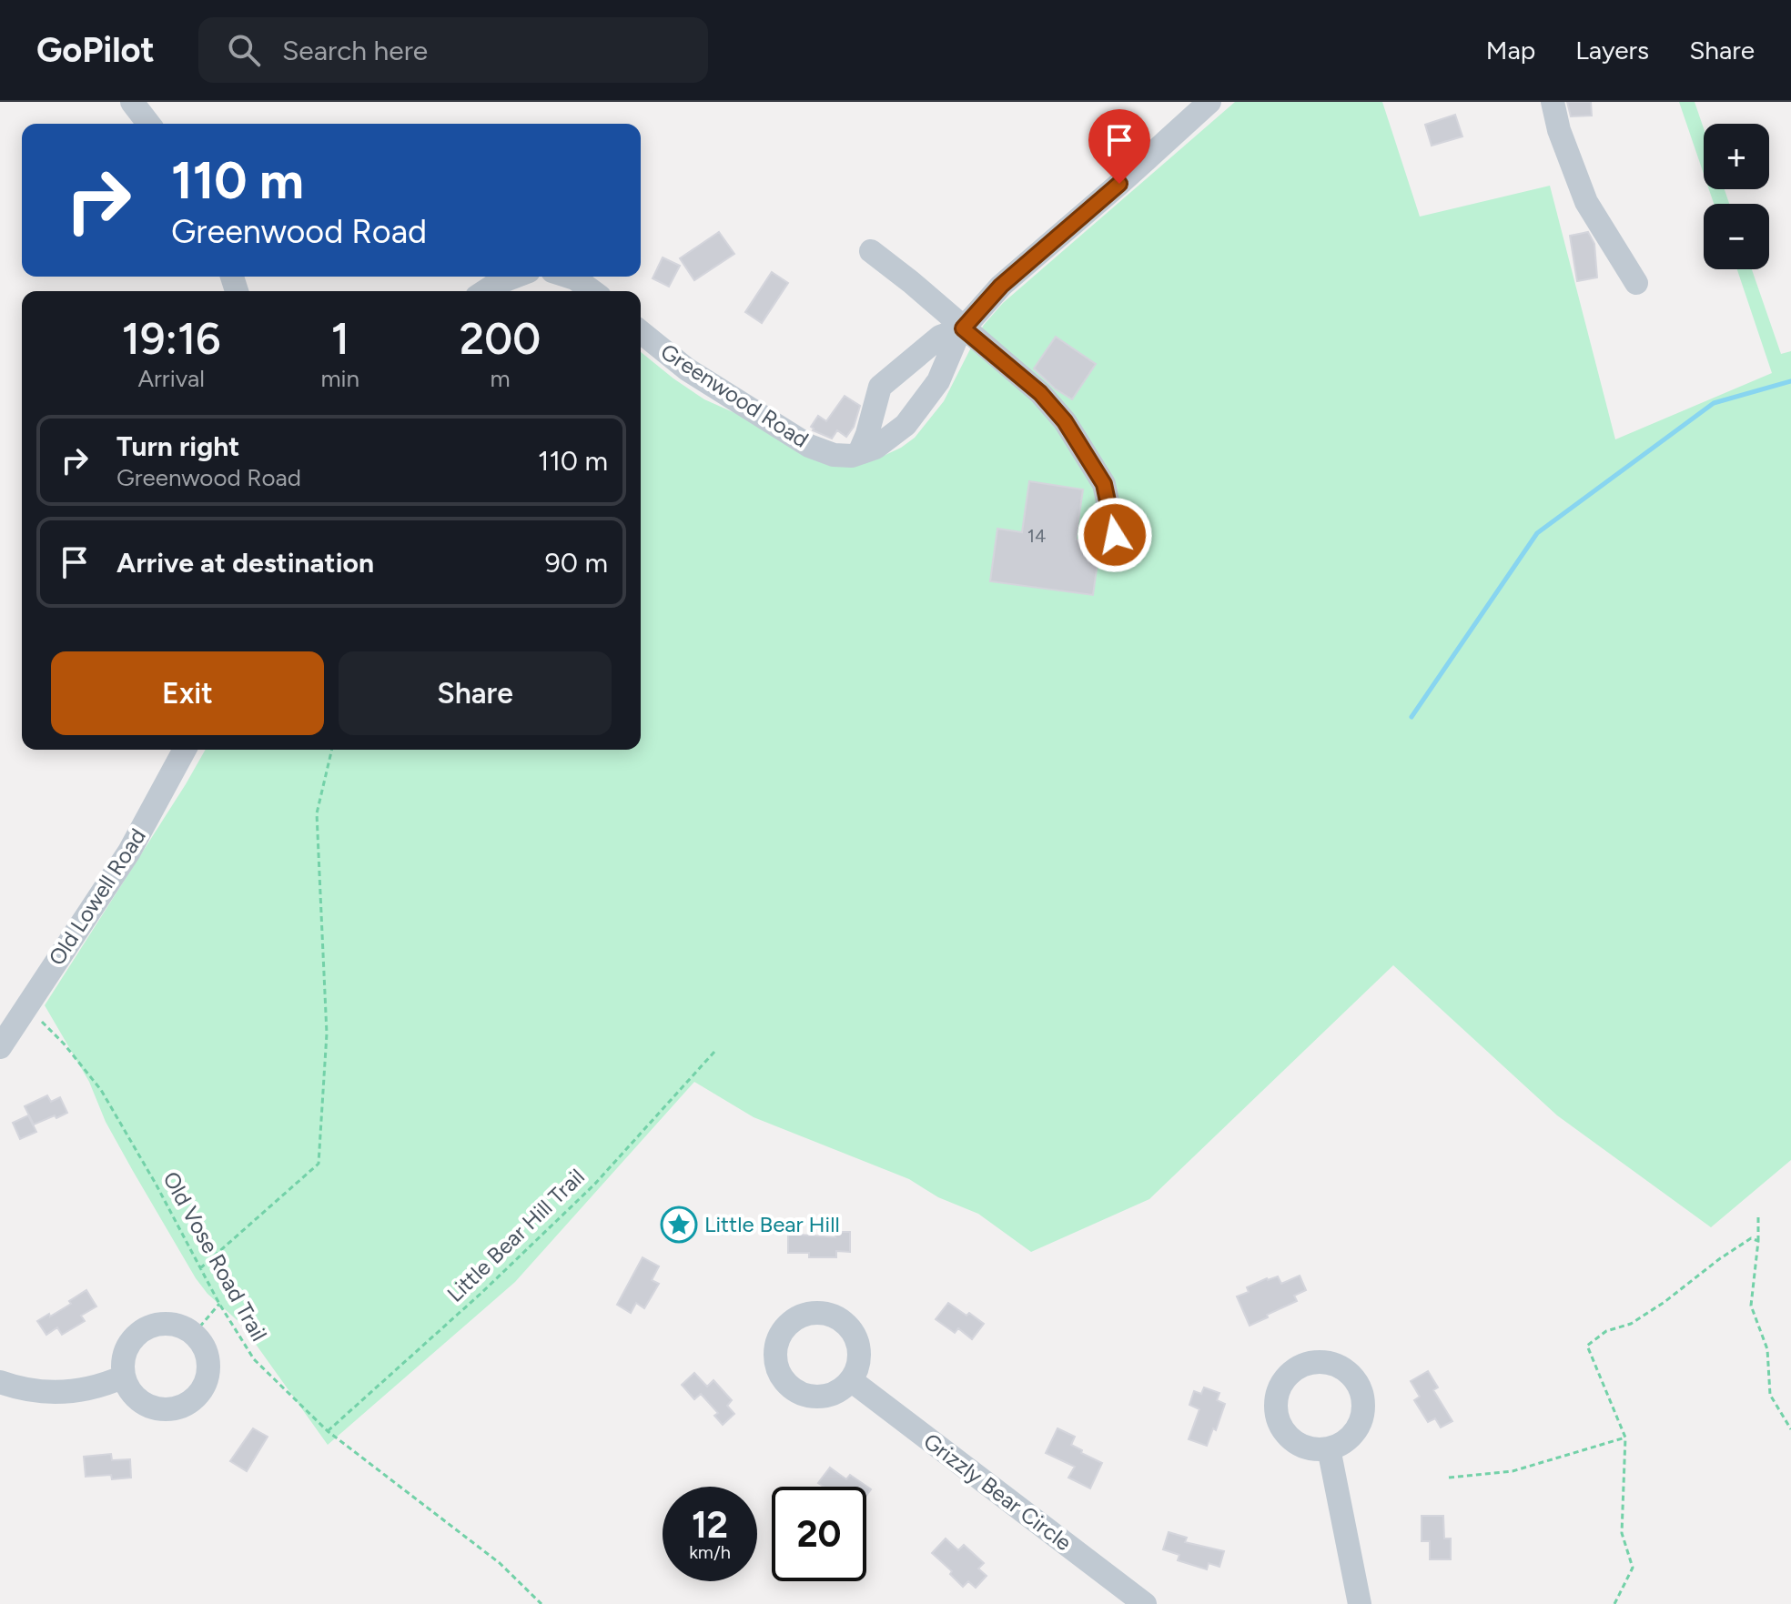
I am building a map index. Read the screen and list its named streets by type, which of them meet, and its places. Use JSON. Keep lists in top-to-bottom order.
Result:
{
  "streets": {
    "street": ["Greenwood Road", "Old Lowell Road", "Grizzly Bear Circle"],
    "path": ["Little Bear Hill Trail", "Old Vose Road Trail"]
  },
  "crossings": [
    ["Old Lowell Road", "Old Vose Road Trail"],
    ["Little Bear Hill Trail", "Old Vose Road Trail"]
  ],
  "places": {
    "place": ["Little Bear Hill"]
  },
  "house_numbers": ["14"],
  "page": {
    "header": "GoPilot",
    "search": "Search here",
    "nav": ["Map", "Layers", "Share"],
    "map_buttons": ["+", "−"],
    "turn": ["110 m", "Greenwood Road"],
    "eta": [
      "19:16",
      "Arrival",
      "1",
      "min",
      "200",
      "m"
    ],
    "list": [
      {
        "name": "Turn right",
        "note": "Greenwood Road",
        "value": "110 m"
      },
      {
        "name": "Arrive at destination",
        "value": "90 m"
      }
    ],
    "buttons": ["Exit", "Share"],
    "speed": "12 km/h",
    "limit": "20"
  }
}
